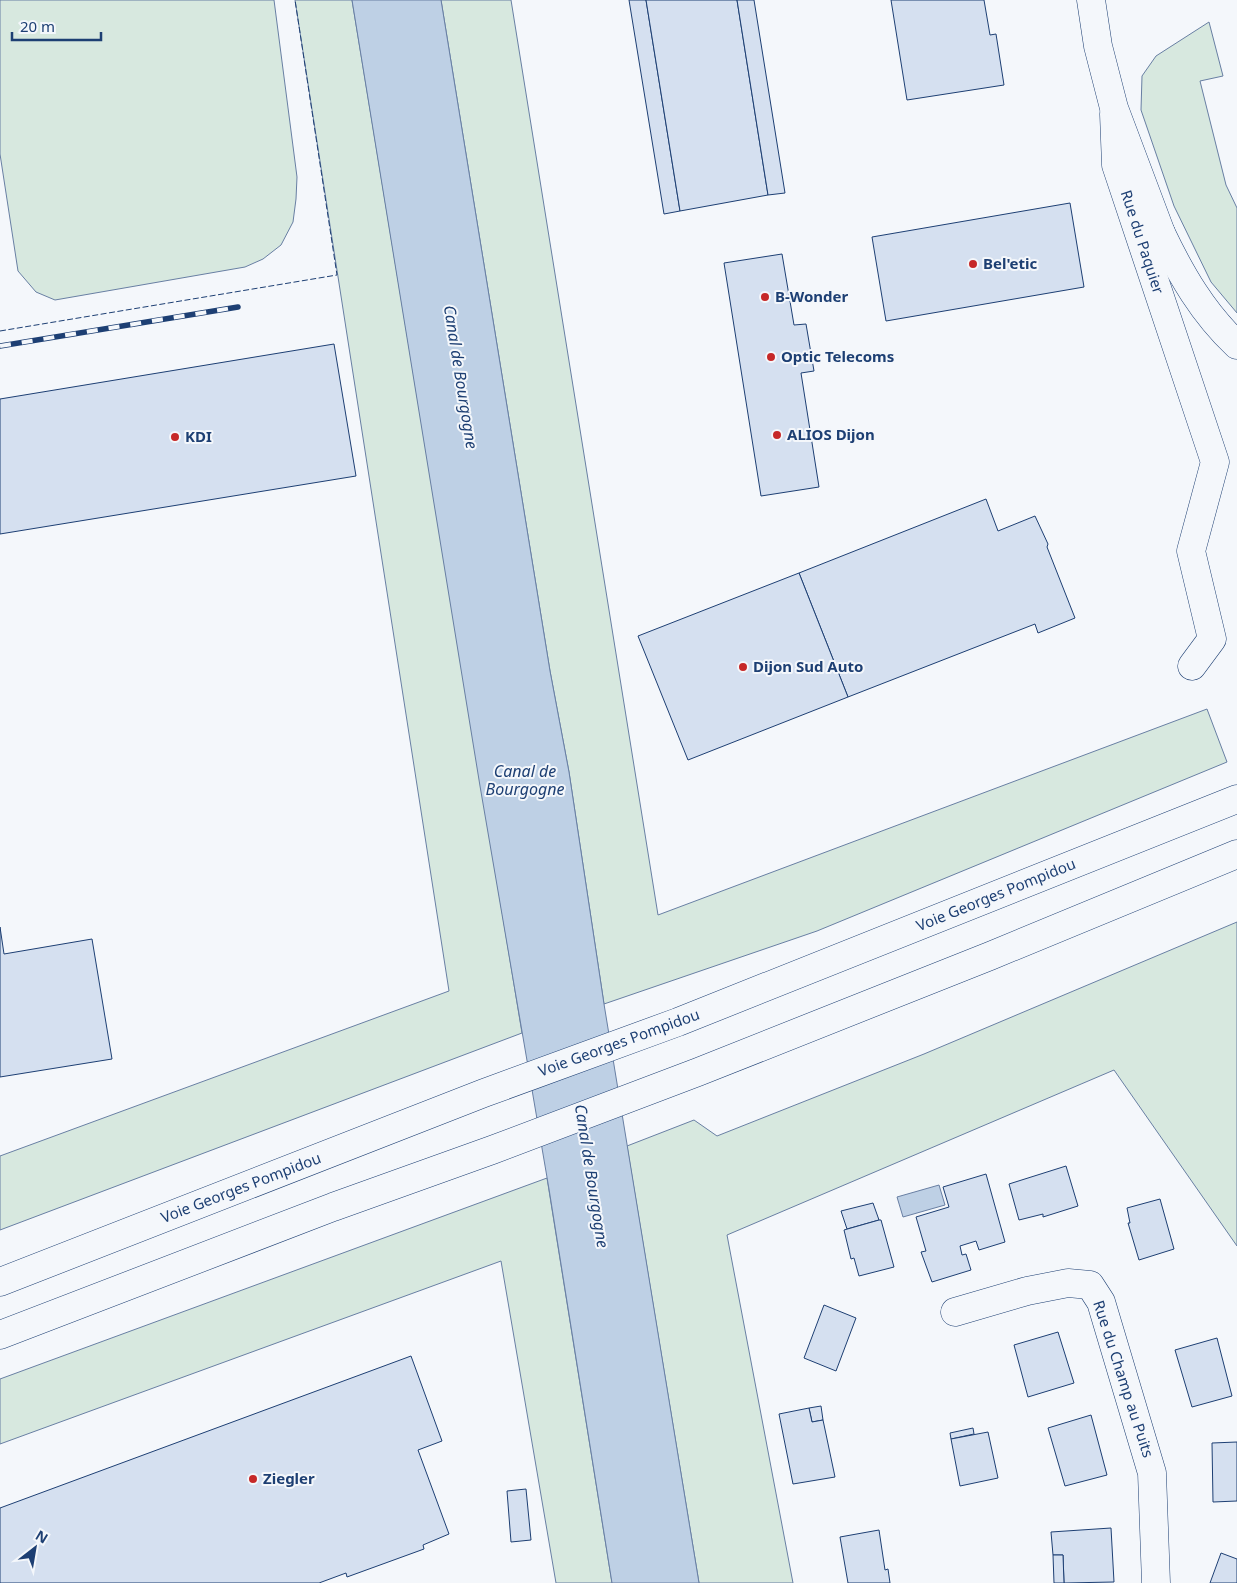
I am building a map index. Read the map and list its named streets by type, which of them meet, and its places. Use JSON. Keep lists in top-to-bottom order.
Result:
{
  "streets": {
    "main road": ["Rue du Paquier", "Voie Georges Pompidou", "Rue du Champ au Puits"]
  },
  "water": ["Canal de Bourgogne"],
  "places": [
    "Bel'etic",
    "B-Wonder",
    "Optic Telecoms",
    "ALIOS Dijon",
    "KDI",
    "Dijon Sud Auto",
    "Ziegler"
  ],
  "scale_bar": "20 m",
  "north": "top right"
}
